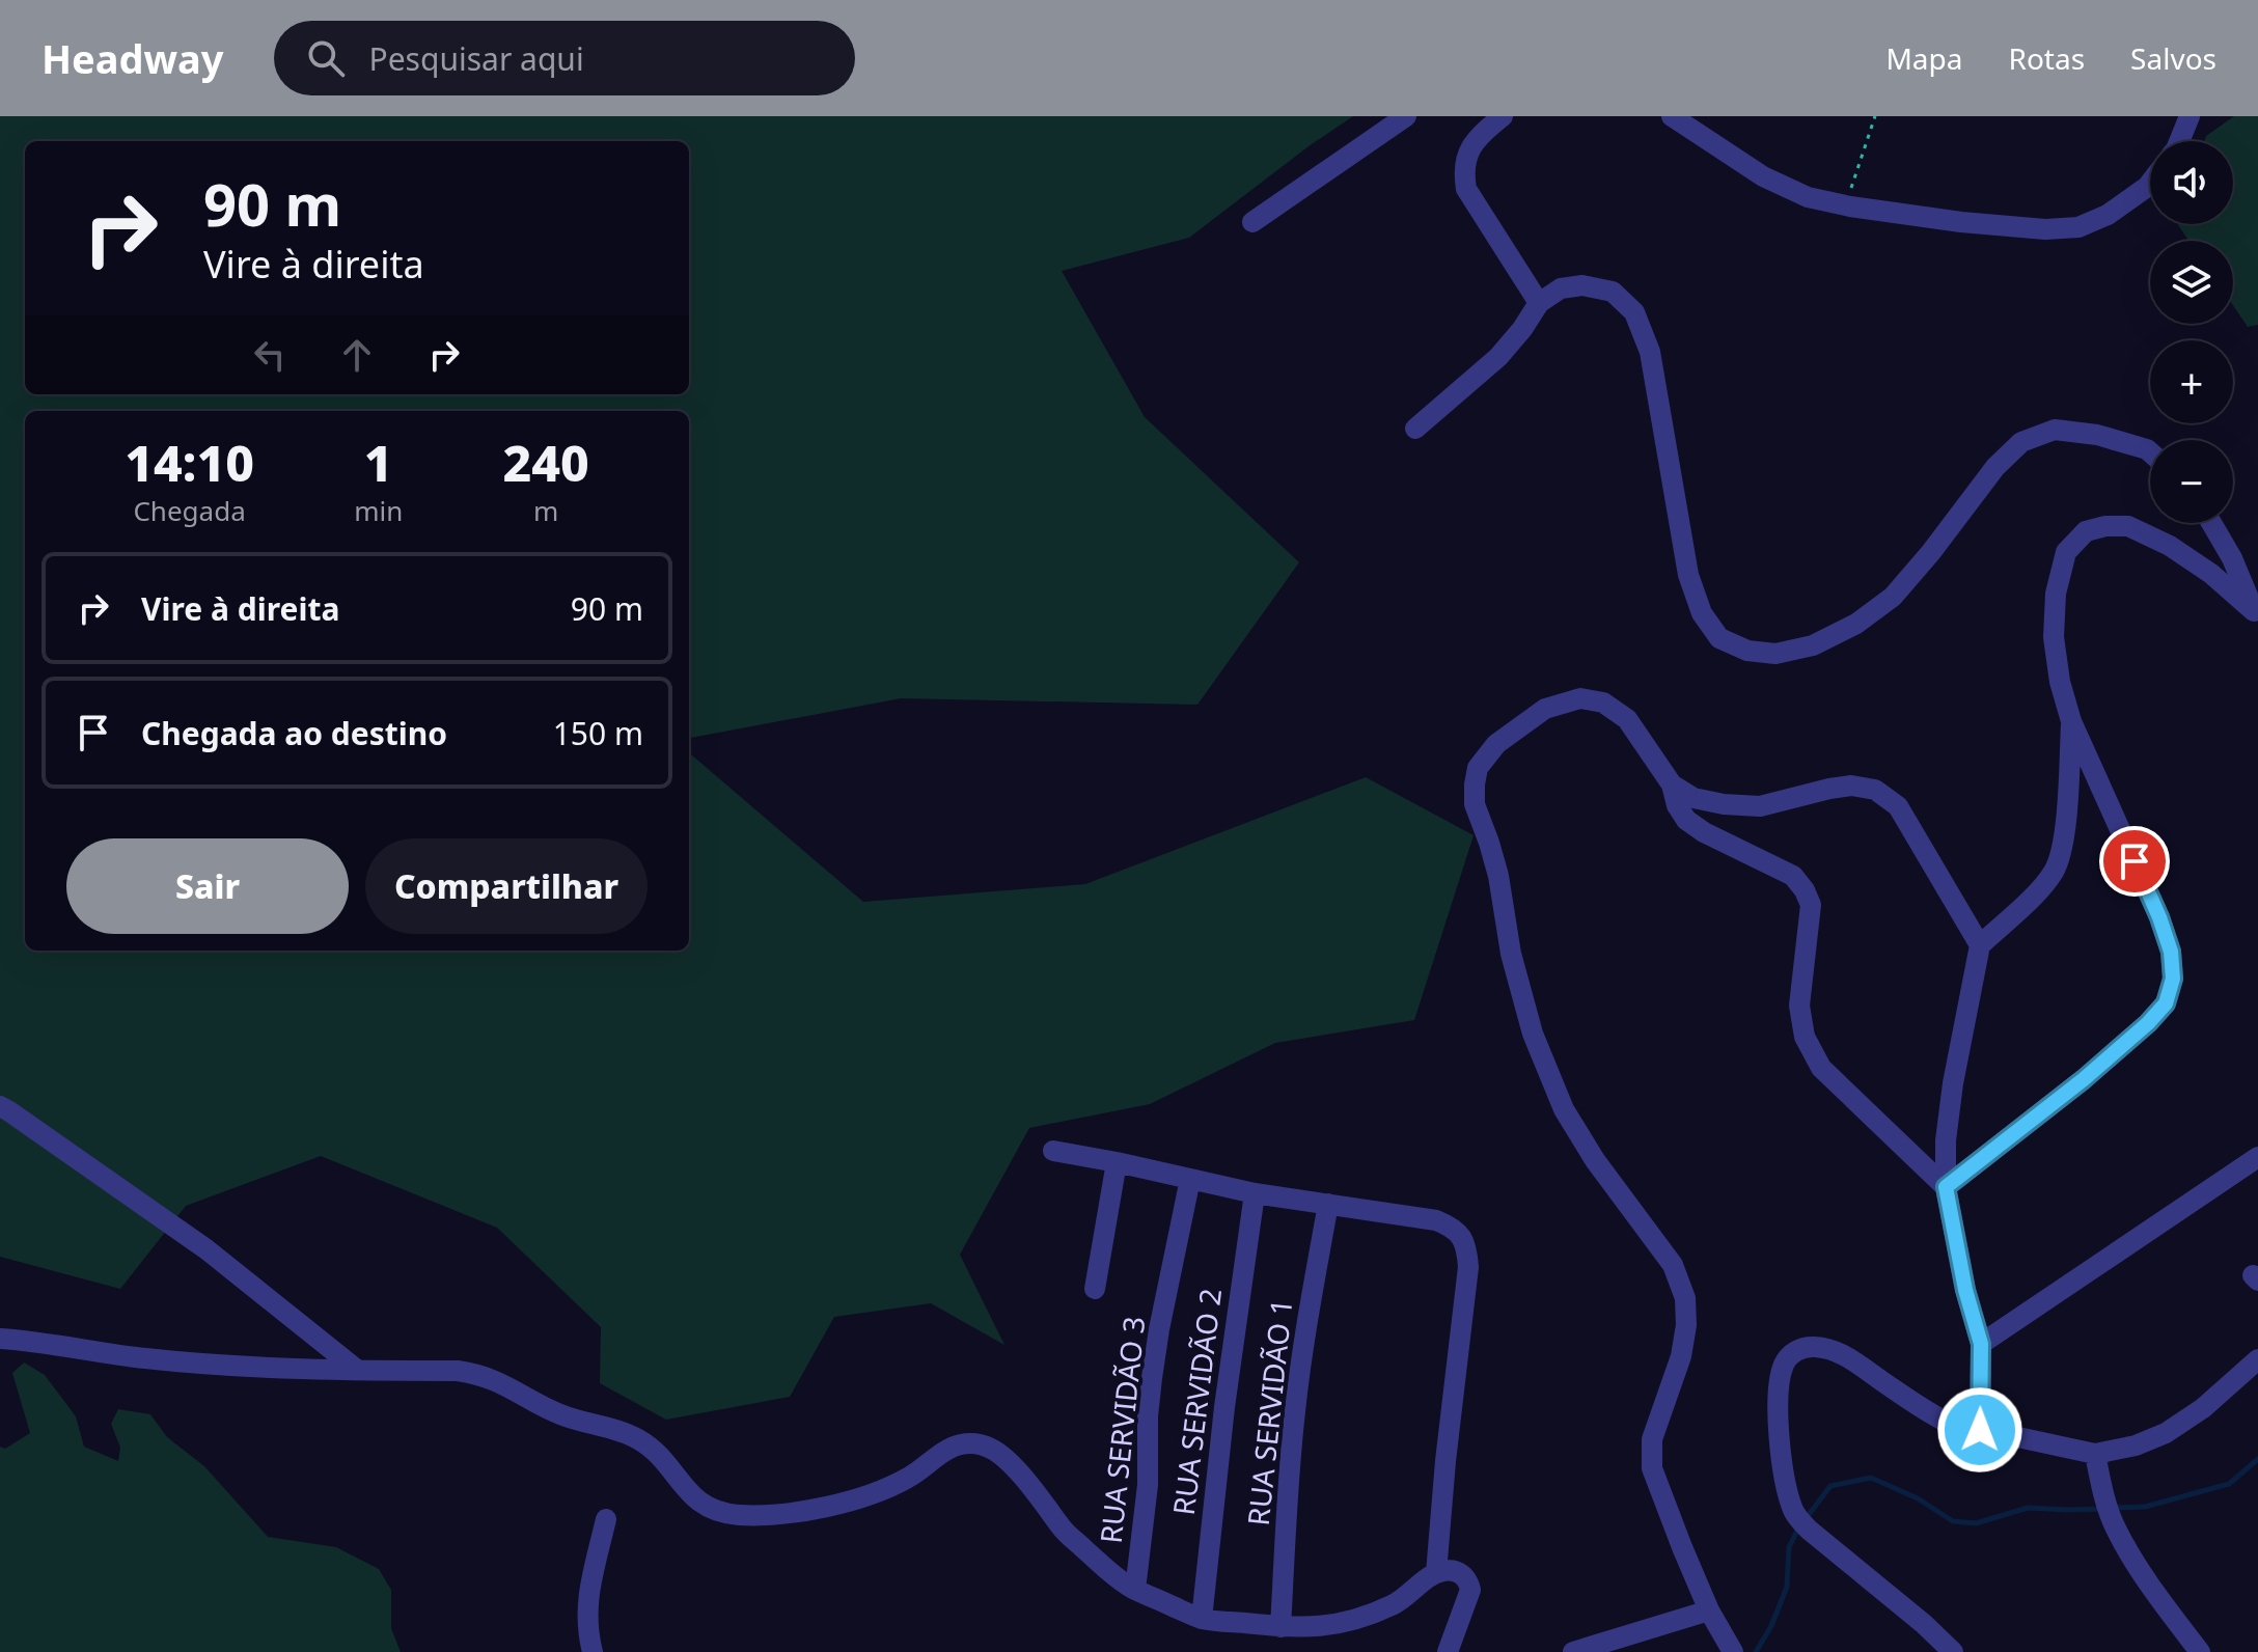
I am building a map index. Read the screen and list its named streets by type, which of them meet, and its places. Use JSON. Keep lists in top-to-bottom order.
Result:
{
  "streets": {
    "street": ["RUA SERVIDÃO 2", "RUA SERVIDÃO 1", "RUA SERVIDÃO 3"]
  },
  "page": {
    "header": "Headway",
    "search": "Pesquisar aqui",
    "nav": ["Mapa", "Rotas", "Salvos"],
    "map_buttons": ["+", "−"],
    "turn": ["90 m", "Vire à direita"],
    "eta": [
      "14:10",
      "Chegada",
      "1",
      "min",
      "240",
      "m"
    ],
    "list": [
      {
        "name": "Vire à direita",
        "value": "90 m"
      },
      {
        "name": "Chegada ao destino",
        "value": "150 m"
      }
    ],
    "buttons": ["Sair", "Compartilhar"]
  }
}
